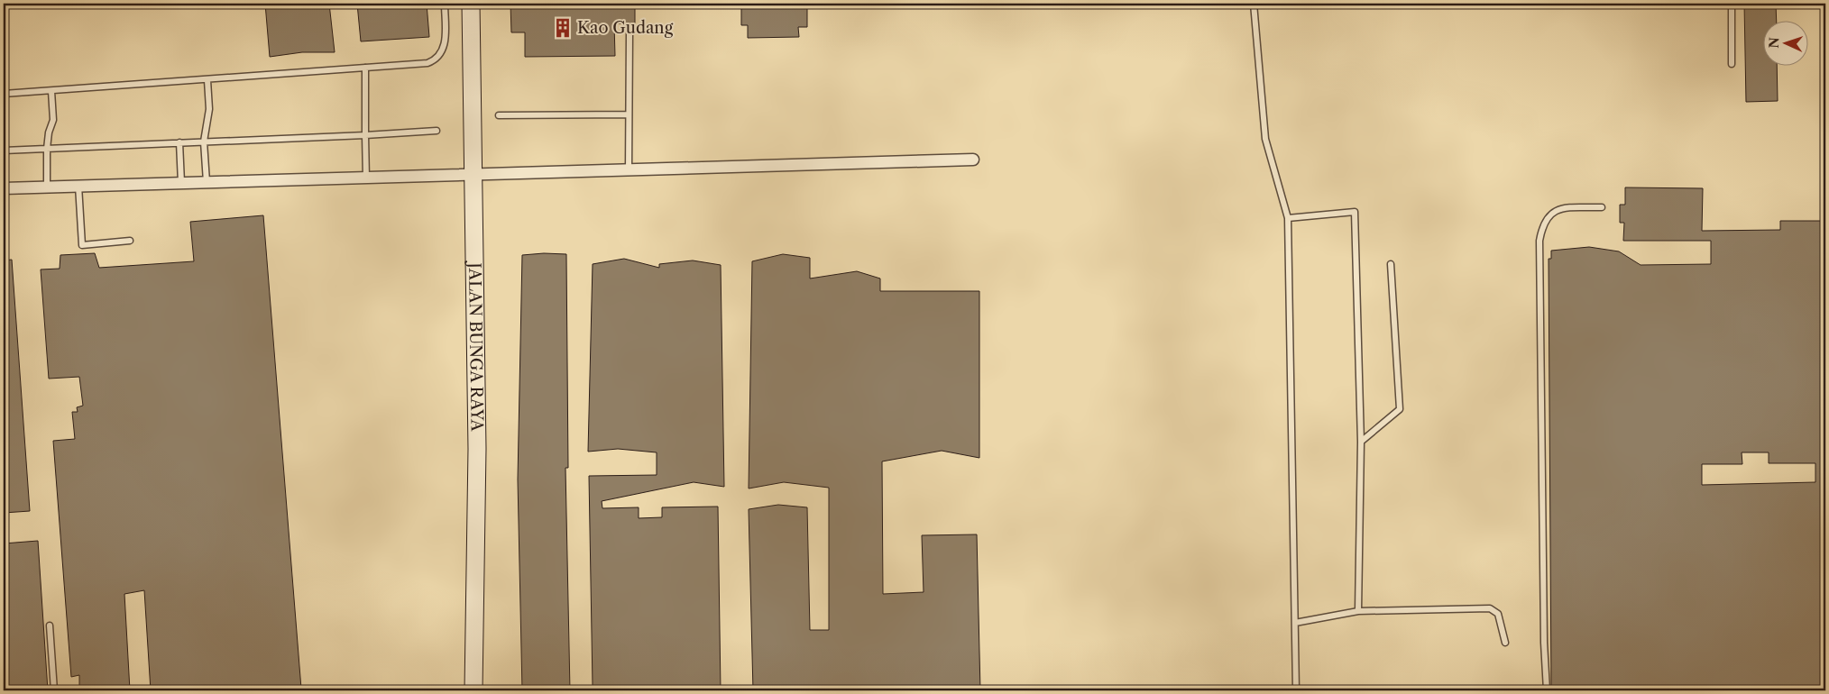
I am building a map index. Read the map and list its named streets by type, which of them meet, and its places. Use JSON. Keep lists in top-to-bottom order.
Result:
{
  "streets": {
    "street": ["JALAN BUNGA RAYA"]
  },
  "places": {
    "building": ["Kao Gudang"]
  },
  "north": "left"
}
